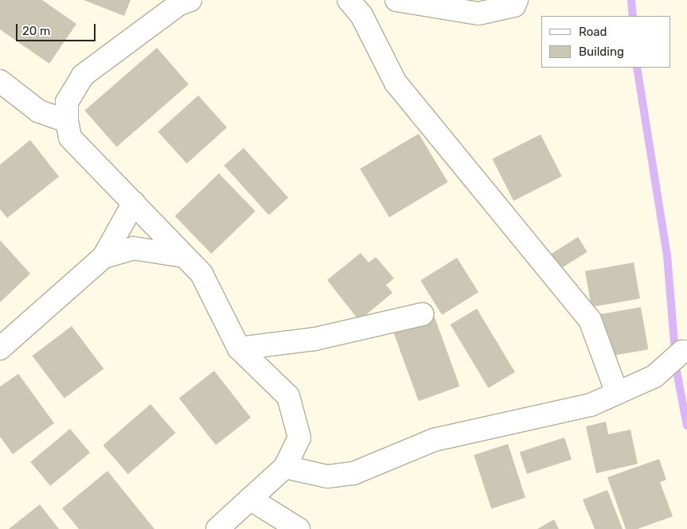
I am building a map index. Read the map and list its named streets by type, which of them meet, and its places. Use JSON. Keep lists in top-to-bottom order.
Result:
{
  "legend": ["Road", "Building"],
  "scale_bar": "20 m"
}
